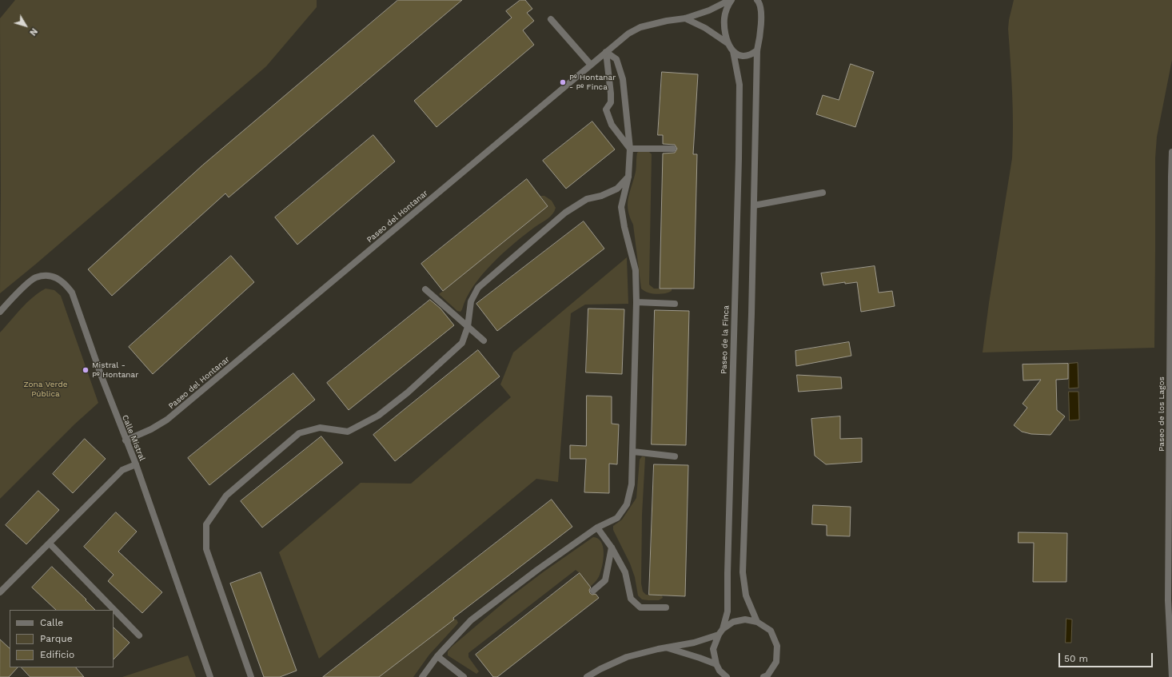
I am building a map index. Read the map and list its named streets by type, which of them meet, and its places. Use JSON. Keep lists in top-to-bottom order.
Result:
{
  "streets": {
    "street": [
      "Paseo del Hontanar",
      "Paseo de la Finca",
      "Paseo de los Lagos",
      "Calle Mistral"
    ]
  },
  "crossings": [
    ["Paseo del Hontanar", "Calle Mistral"]
  ],
  "parks": ["Zona Verde Pública"],
  "places": ["Pº Hontanar - Pº Finca", "Mistral - Pº Hontanar"],
  "legend": ["Calle", "Parque", "Edificio"],
  "scale_bar": "50 m",
  "north": "bottom right"
}
